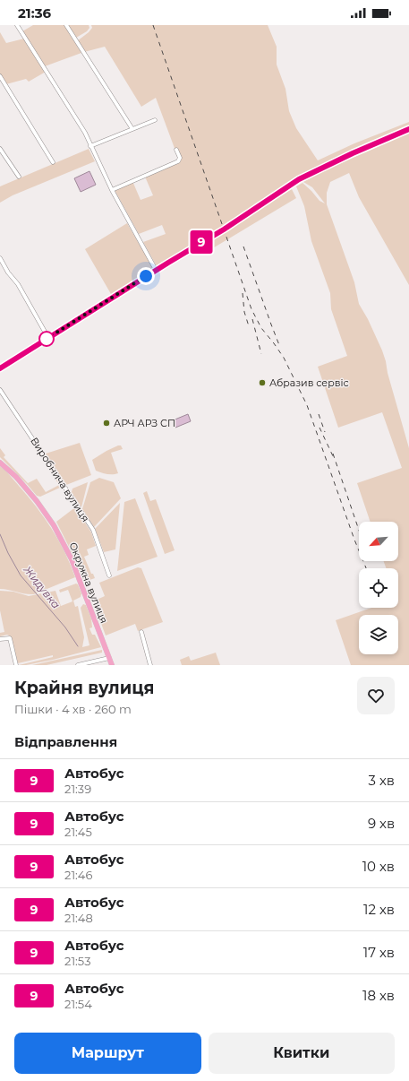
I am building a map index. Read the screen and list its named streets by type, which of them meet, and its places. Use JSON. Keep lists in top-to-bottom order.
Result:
{
  "streets": {
    "main road": ["Окружна вулиця"],
    "street": ["Виробнича вулиця"]
  },
  "water": ["Жидувка"],
  "places": ["Абразив сервіс", "АРЧ АРЗ СП"],
  "lines": ["bus line 9"],
  "north": "bottom left",
  "page": {
    "status": "21:36",
    "on_map": "9",
    "heading": [
      ["Крайня вулиця", "Пішки · 4 хв · 260 m"],
      "Відправлення"
    ],
    "list": [
      {
        "mark": "9",
        "name": "Автобус",
        "note": "21:39",
        "value": "3 хв"
      },
      {
        "mark": "9",
        "name": "Автобус",
        "note": "21:45",
        "value": "9 хв"
      },
      {
        "mark": "9",
        "name": "Автобус",
        "note": "21:46",
        "value": "10 хв"
      },
      {
        "mark": "9",
        "name": "Автобус",
        "note": "21:48",
        "value": "12 хв"
      },
      {
        "mark": "9",
        "name": "Автобус",
        "note": "21:53",
        "value": "17 хв"
      },
      {
        "mark": "9",
        "name": "Автобус",
        "note": "21:54",
        "value": "18 хв"
      }
    ],
    "buttons": ["Маршрут", "Квитки"]
  }
}
